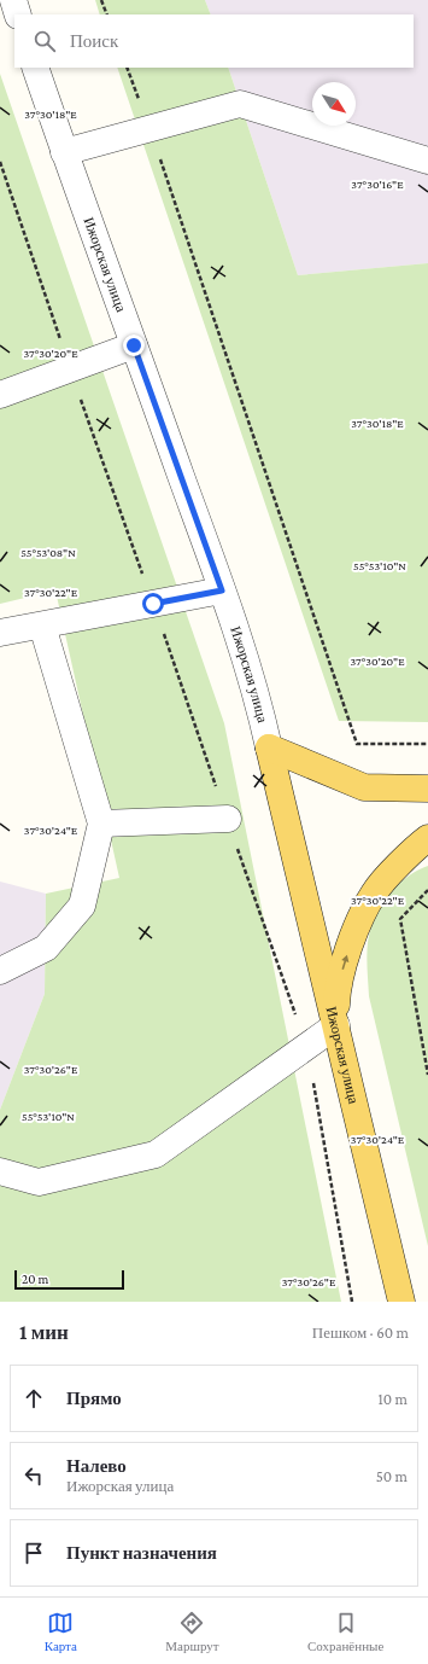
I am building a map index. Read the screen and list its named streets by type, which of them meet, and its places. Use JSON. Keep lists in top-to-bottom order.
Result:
{
  "streets": {
    "main road": ["Ижорская улица"]
  },
  "scale_bar": "20 m",
  "north": "bottom right",
  "page": {
    "search": "Поиск",
    "scale": "20 m",
    "heading": ["1 мин", "Пешком · 60 m"],
    "list": [
      ["Прямо", "10 m"],
      ["Налево", "Ижорская улица", "50 m"],
      "Пункт назначения"
    ],
    "nav": ["Карта", "Маршрут", "Сохранённые"]
  },
  "coordinates": [
    "37°30'18\"E",
    "37°30'16\"E",
    "37°30'20\"E",
    "55°53'08\"N",
    "55°53'10\"N",
    "37°30'22\"E",
    "37°30'24\"E",
    "37°30'26\"E"
  ]
}
